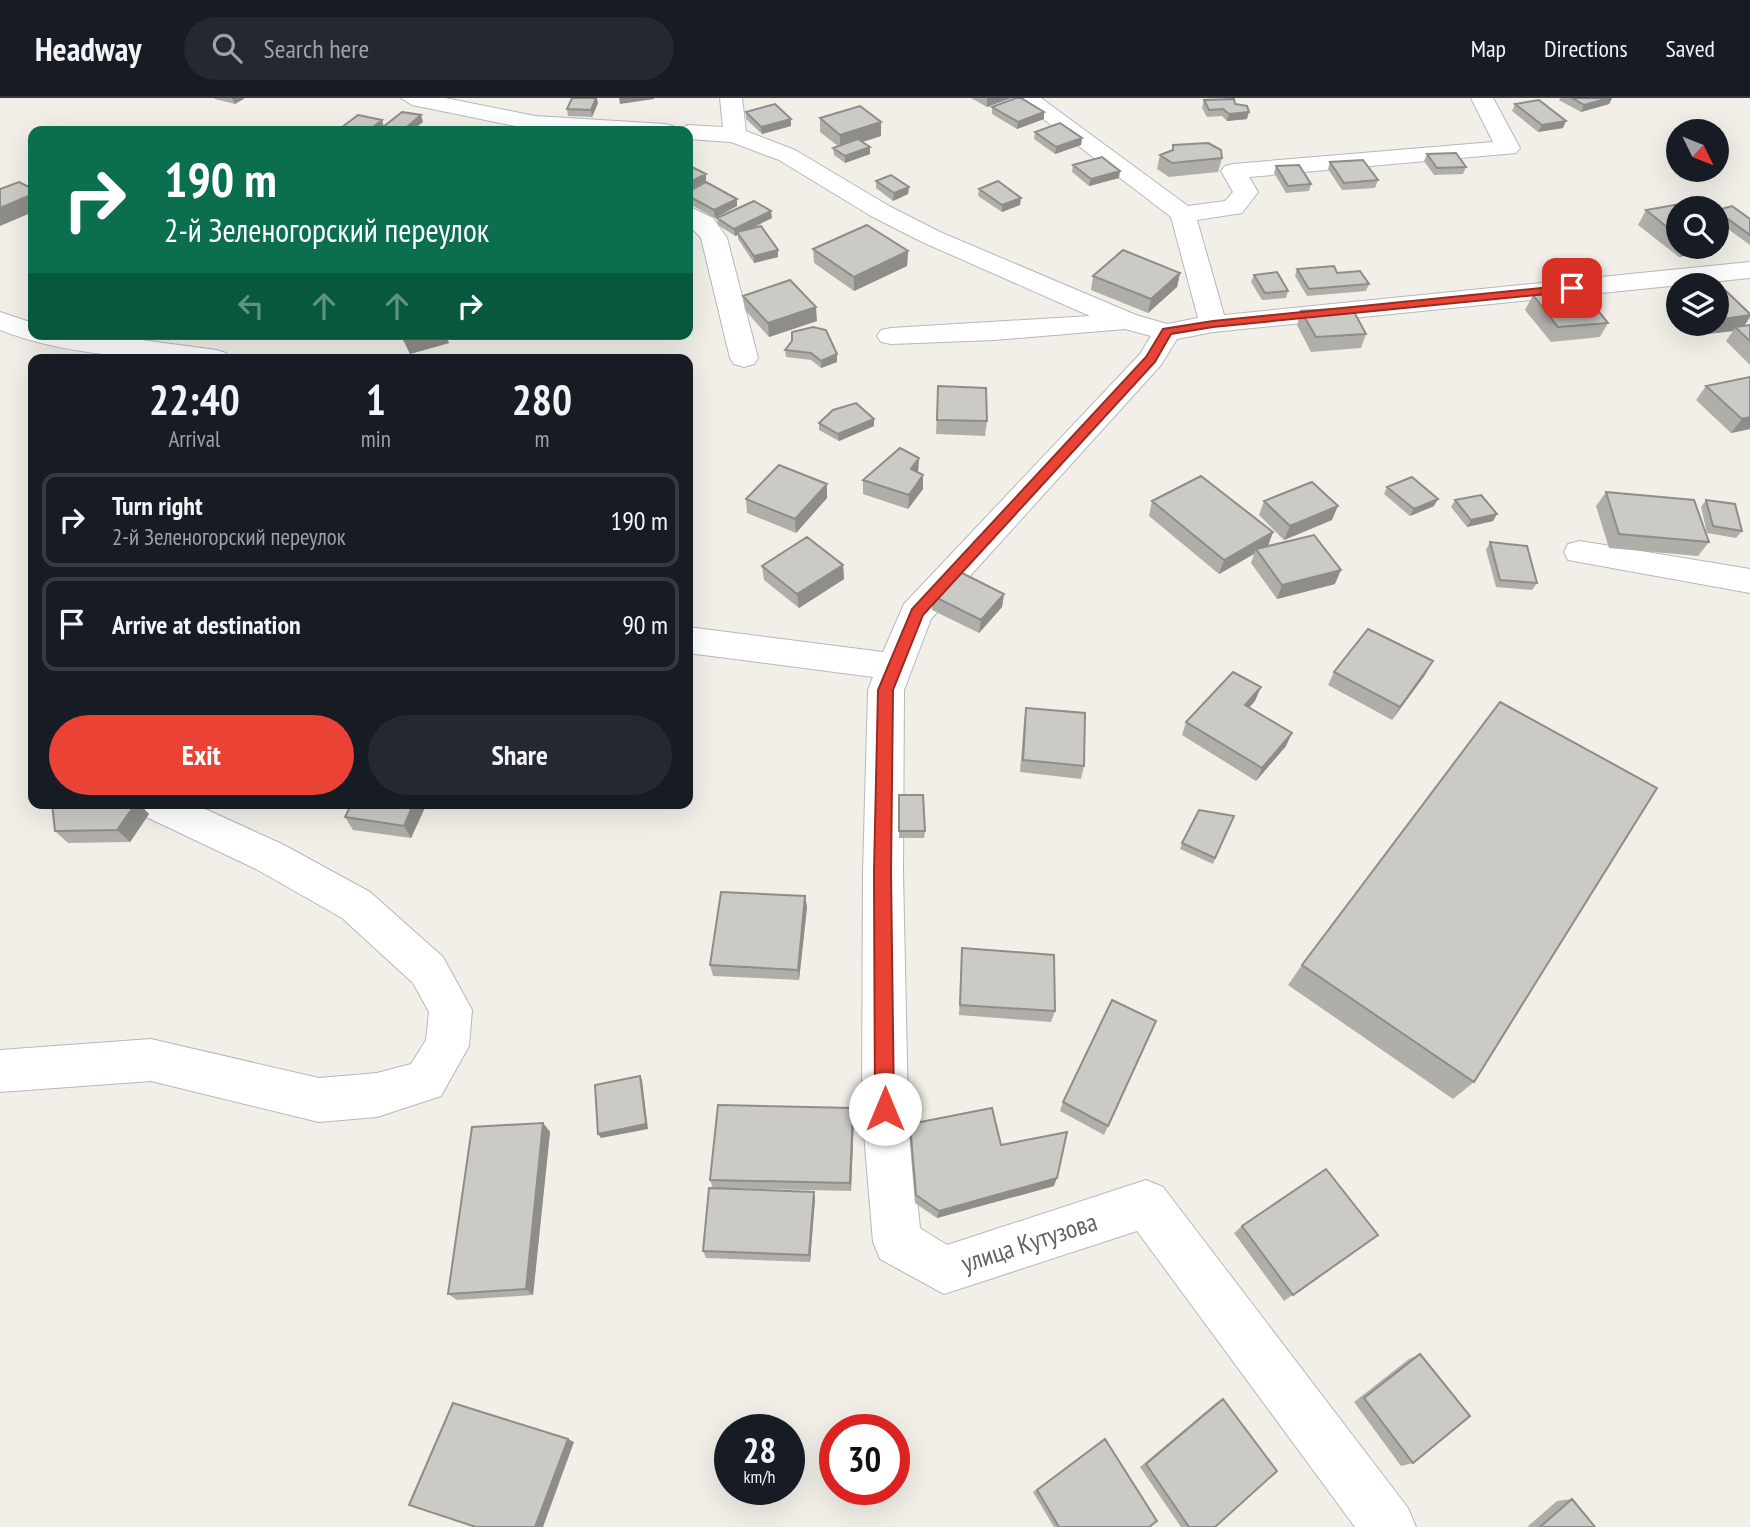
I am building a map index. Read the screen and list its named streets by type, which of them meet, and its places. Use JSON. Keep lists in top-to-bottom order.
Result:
{
  "streets": {
    "street": ["улица Кутузова"]
  },
  "north": "bottom right",
  "page": {
    "header": "Headway",
    "search": "Search here",
    "nav": ["Map", "Directions", "Saved"],
    "turn": ["190 m", "2-й Зеленогорский переулок"],
    "eta": [
      "22:40",
      "Arrival",
      "1",
      "min",
      "280",
      "m"
    ],
    "list": [
      {
        "name": "Turn right",
        "note": "2-й Зеленогорский переулок",
        "value": "190 m"
      },
      {
        "name": "Arrive at destination",
        "value": "90 m"
      }
    ],
    "buttons": ["Exit", "Share"],
    "speed": "28 km/h",
    "limit": "30"
  }
}
